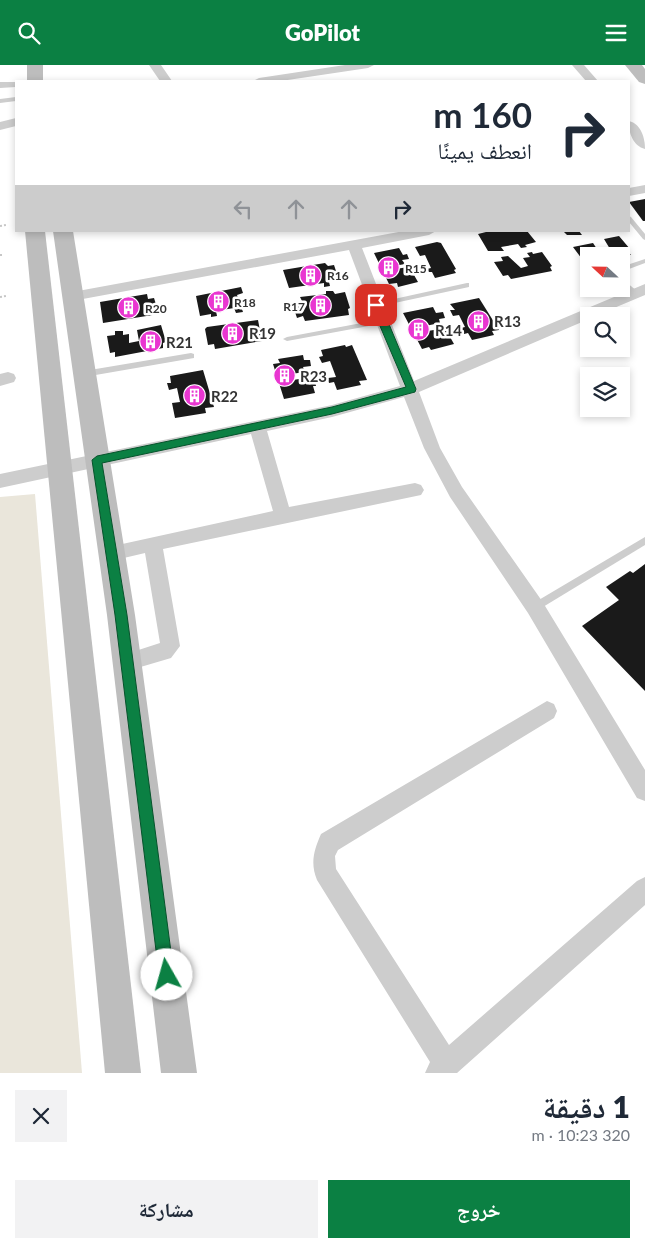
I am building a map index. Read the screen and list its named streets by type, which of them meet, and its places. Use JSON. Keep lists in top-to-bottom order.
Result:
{
  "places": {
    "building": [
      "R15",
      "R16",
      "R18",
      "R17",
      "R20",
      "R13",
      "R14",
      "R19",
      "R21",
      "R23",
      "R22"
    ]
  },
  "north": "left",
  "page": {
    "header": "GoPilot",
    "turn": ["160 m", "انعطف يمينًا"],
    "heading": ["1 دقيقة", "320 m · 10:23"],
    "buttons": ["خروج", "مشاركة"]
  }
}
